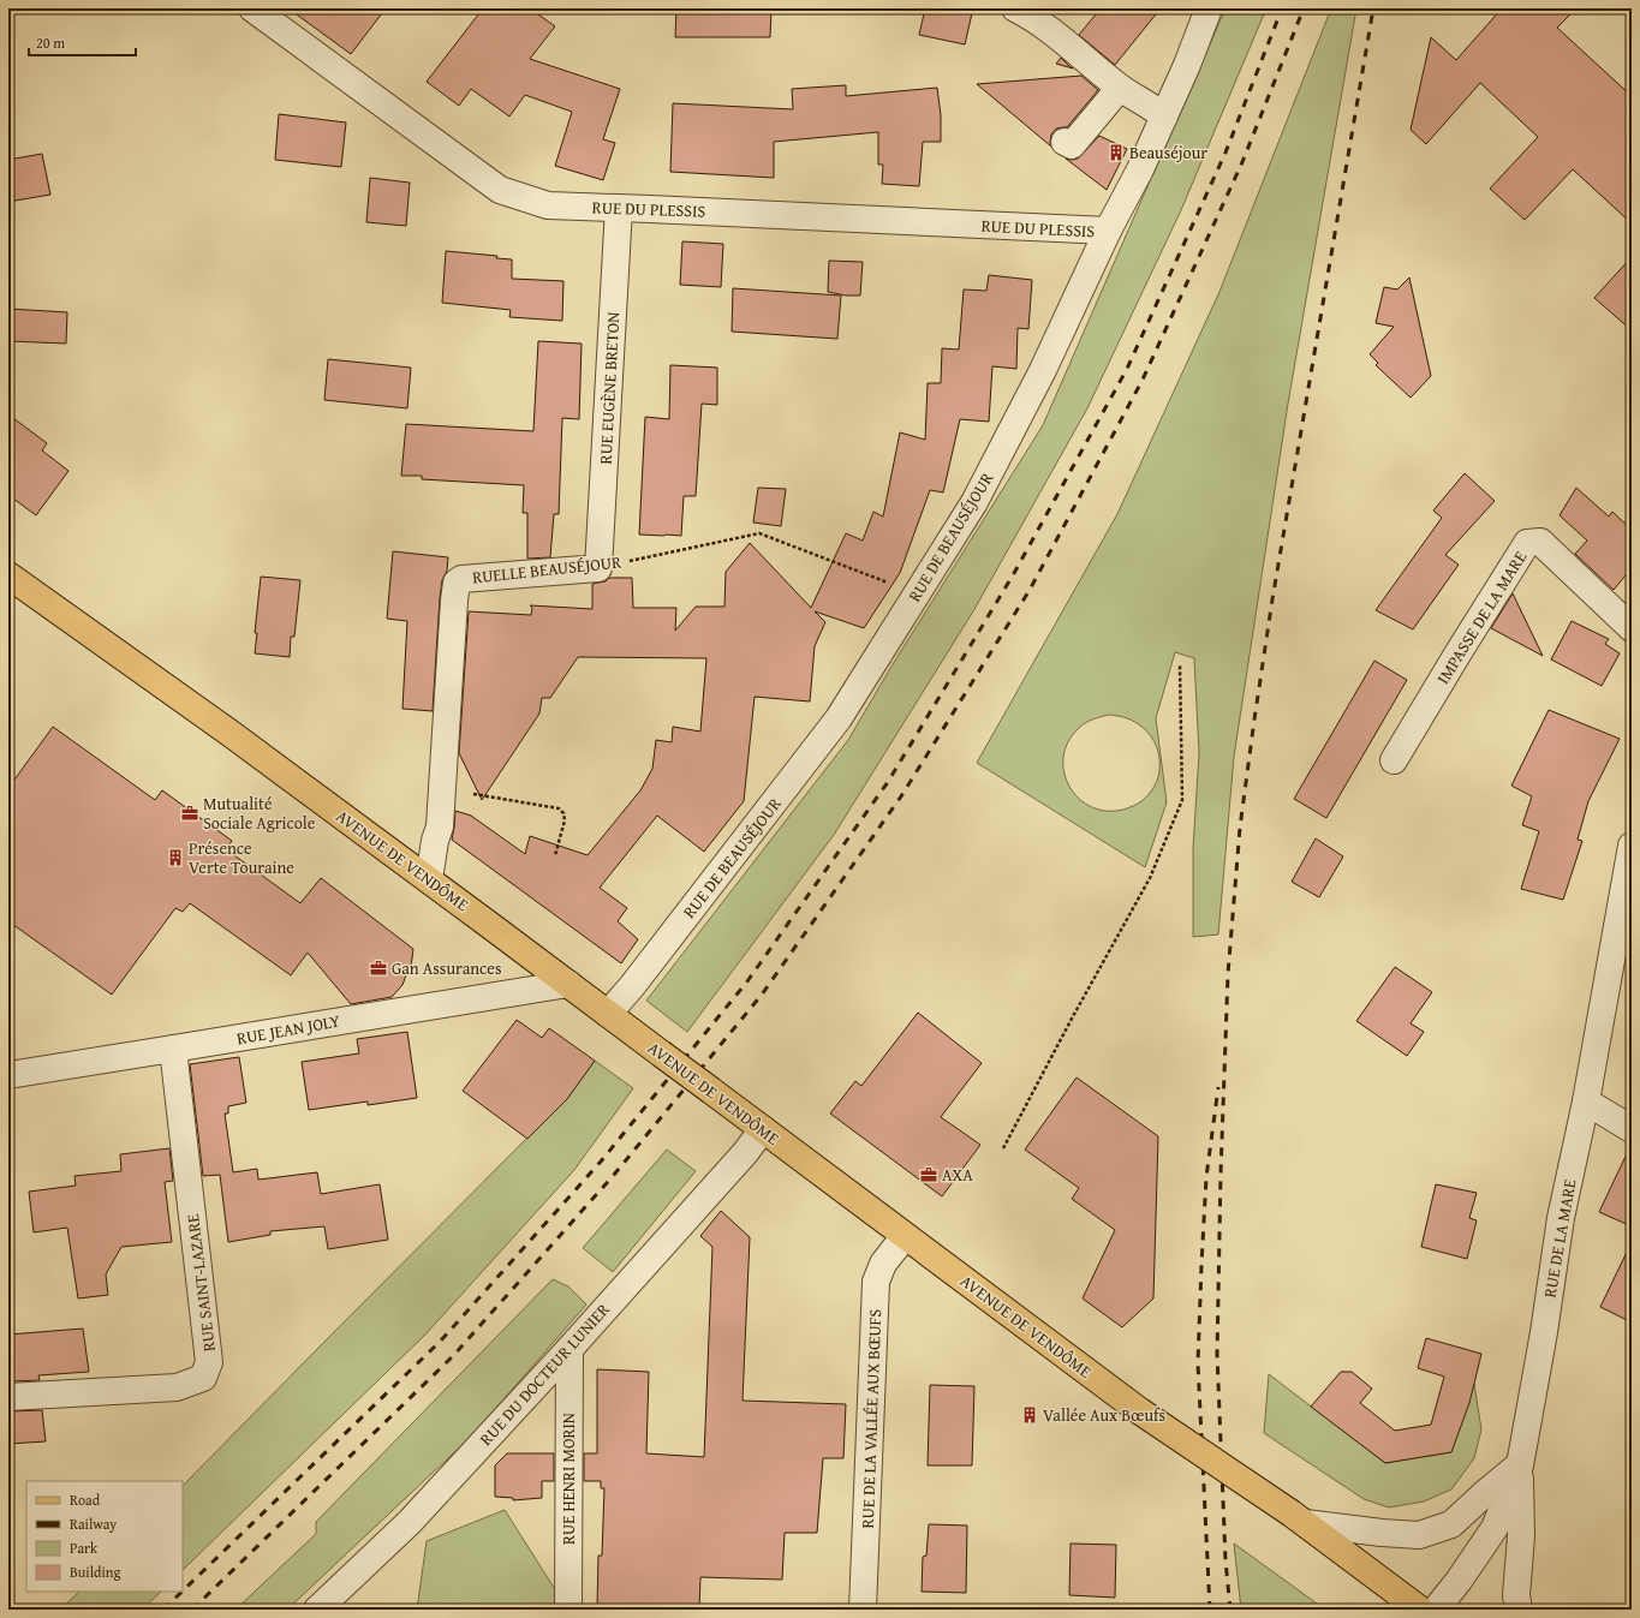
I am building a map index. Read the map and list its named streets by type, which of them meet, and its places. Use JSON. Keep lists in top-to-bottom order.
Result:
{
  "streets": {
    "main road": ["AVENUE DE VENDÔME"],
    "street": [
      "RUE DU PLESSIS",
      "RUE EUGÈNE BRETON",
      "RUE DE BEAUSÉJOUR",
      "RUELLE BEAUSÉJOUR",
      "IMPASSE DE LA MARE",
      "RUE JEAN JOLY",
      "RUE DE LA MARE",
      "RUE SAINT-LAZARE",
      "RUE DU DOCTEUR LUNIER",
      "RUE DE LA VALLÉE AUX BŒUFS",
      "RUE HENRI MORIN"
    ]
  },
  "crossings": [
    ["RUE DU PLESSIS", "RUE EUGÈNE BRETON"],
    ["RUE DU PLESSIS", "RUE DE BEAUSÉJOUR"],
    ["RUE EUGÈNE BRETON", "RUELLE BEAUSÉJOUR"],
    ["RUE DE BEAUSÉJOUR", "RUELLE BEAUSÉJOUR"],
    ["RUE DE BEAUSÉJOUR", "AVENUE DE VENDÔME"],
    ["RUELLE BEAUSÉJOUR", "AVENUE DE VENDÔME"],
    ["AVENUE DE VENDÔME", "RUE JEAN JOLY"],
    ["AVENUE DE VENDÔME", "RUE DU DOCTEUR LUNIER"],
    ["AVENUE DE VENDÔME", "RUE DE LA VALLÉE AUX BŒUFS"],
    ["RUE JEAN JOLY", "RUE SAINT-LAZARE"],
    ["RUE DU DOCTEUR LUNIER", "RUE HENRI MORIN"]
  ],
  "places": {
    "building": ["Beauséjour", "Présence Verte Touraine", "Vallée Aux Bœufs"],
    "office": ["Mutualité Sociale Agricole", "Gan Assurances", "AXA"]
  },
  "legend": [
    "Road",
    "Railway",
    "Park",
    "Building"
  ],
  "scale_bar": "20 m"
}
